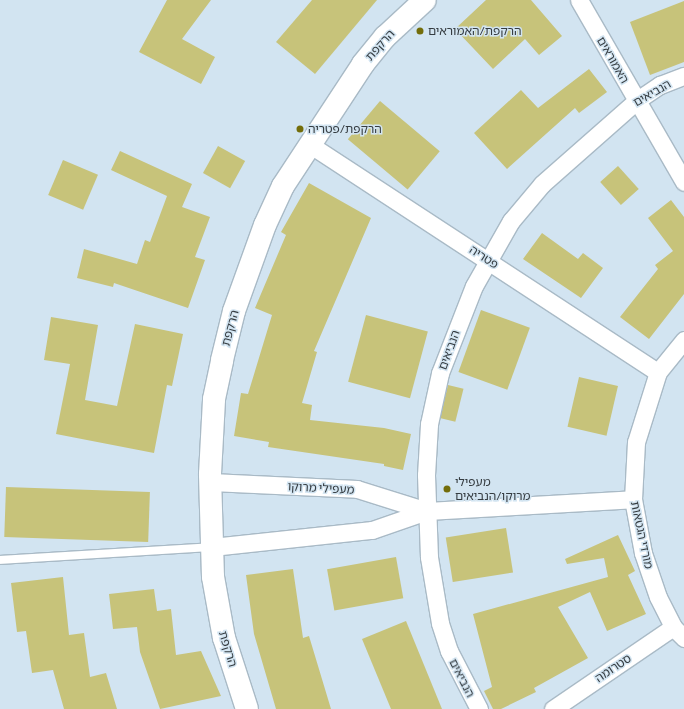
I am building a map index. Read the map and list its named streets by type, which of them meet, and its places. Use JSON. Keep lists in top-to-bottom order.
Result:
{
  "streets": {
    "street": [
      "הרקפת",
      "האמוראים",
      "הנביאים",
      "פטריה",
      "מעפילי מרוקו",
      "מורדי הגטאות",
      "סטרומה"
    ]
  },
  "crossings": [
    ["הרקפת", "פטריה"],
    ["הרקפת", "מעפילי מרוקו"],
    ["האמוראים", "הנביאים"],
    ["הנביאים", "פטריה"],
    ["הנביאים", "מעפילי מרוקו"],
    ["פטריה", "מורדי הגטאות"],
    ["מעפילי מרוקו", "מורדי הגטאות"],
    ["מורדי הגטאות", "סטרומה"]
  ],
  "places": ["הרקפת/האמוראים", "הרקפת/פטריה", "מעפילי מרוקו/הנביאים"]
}
